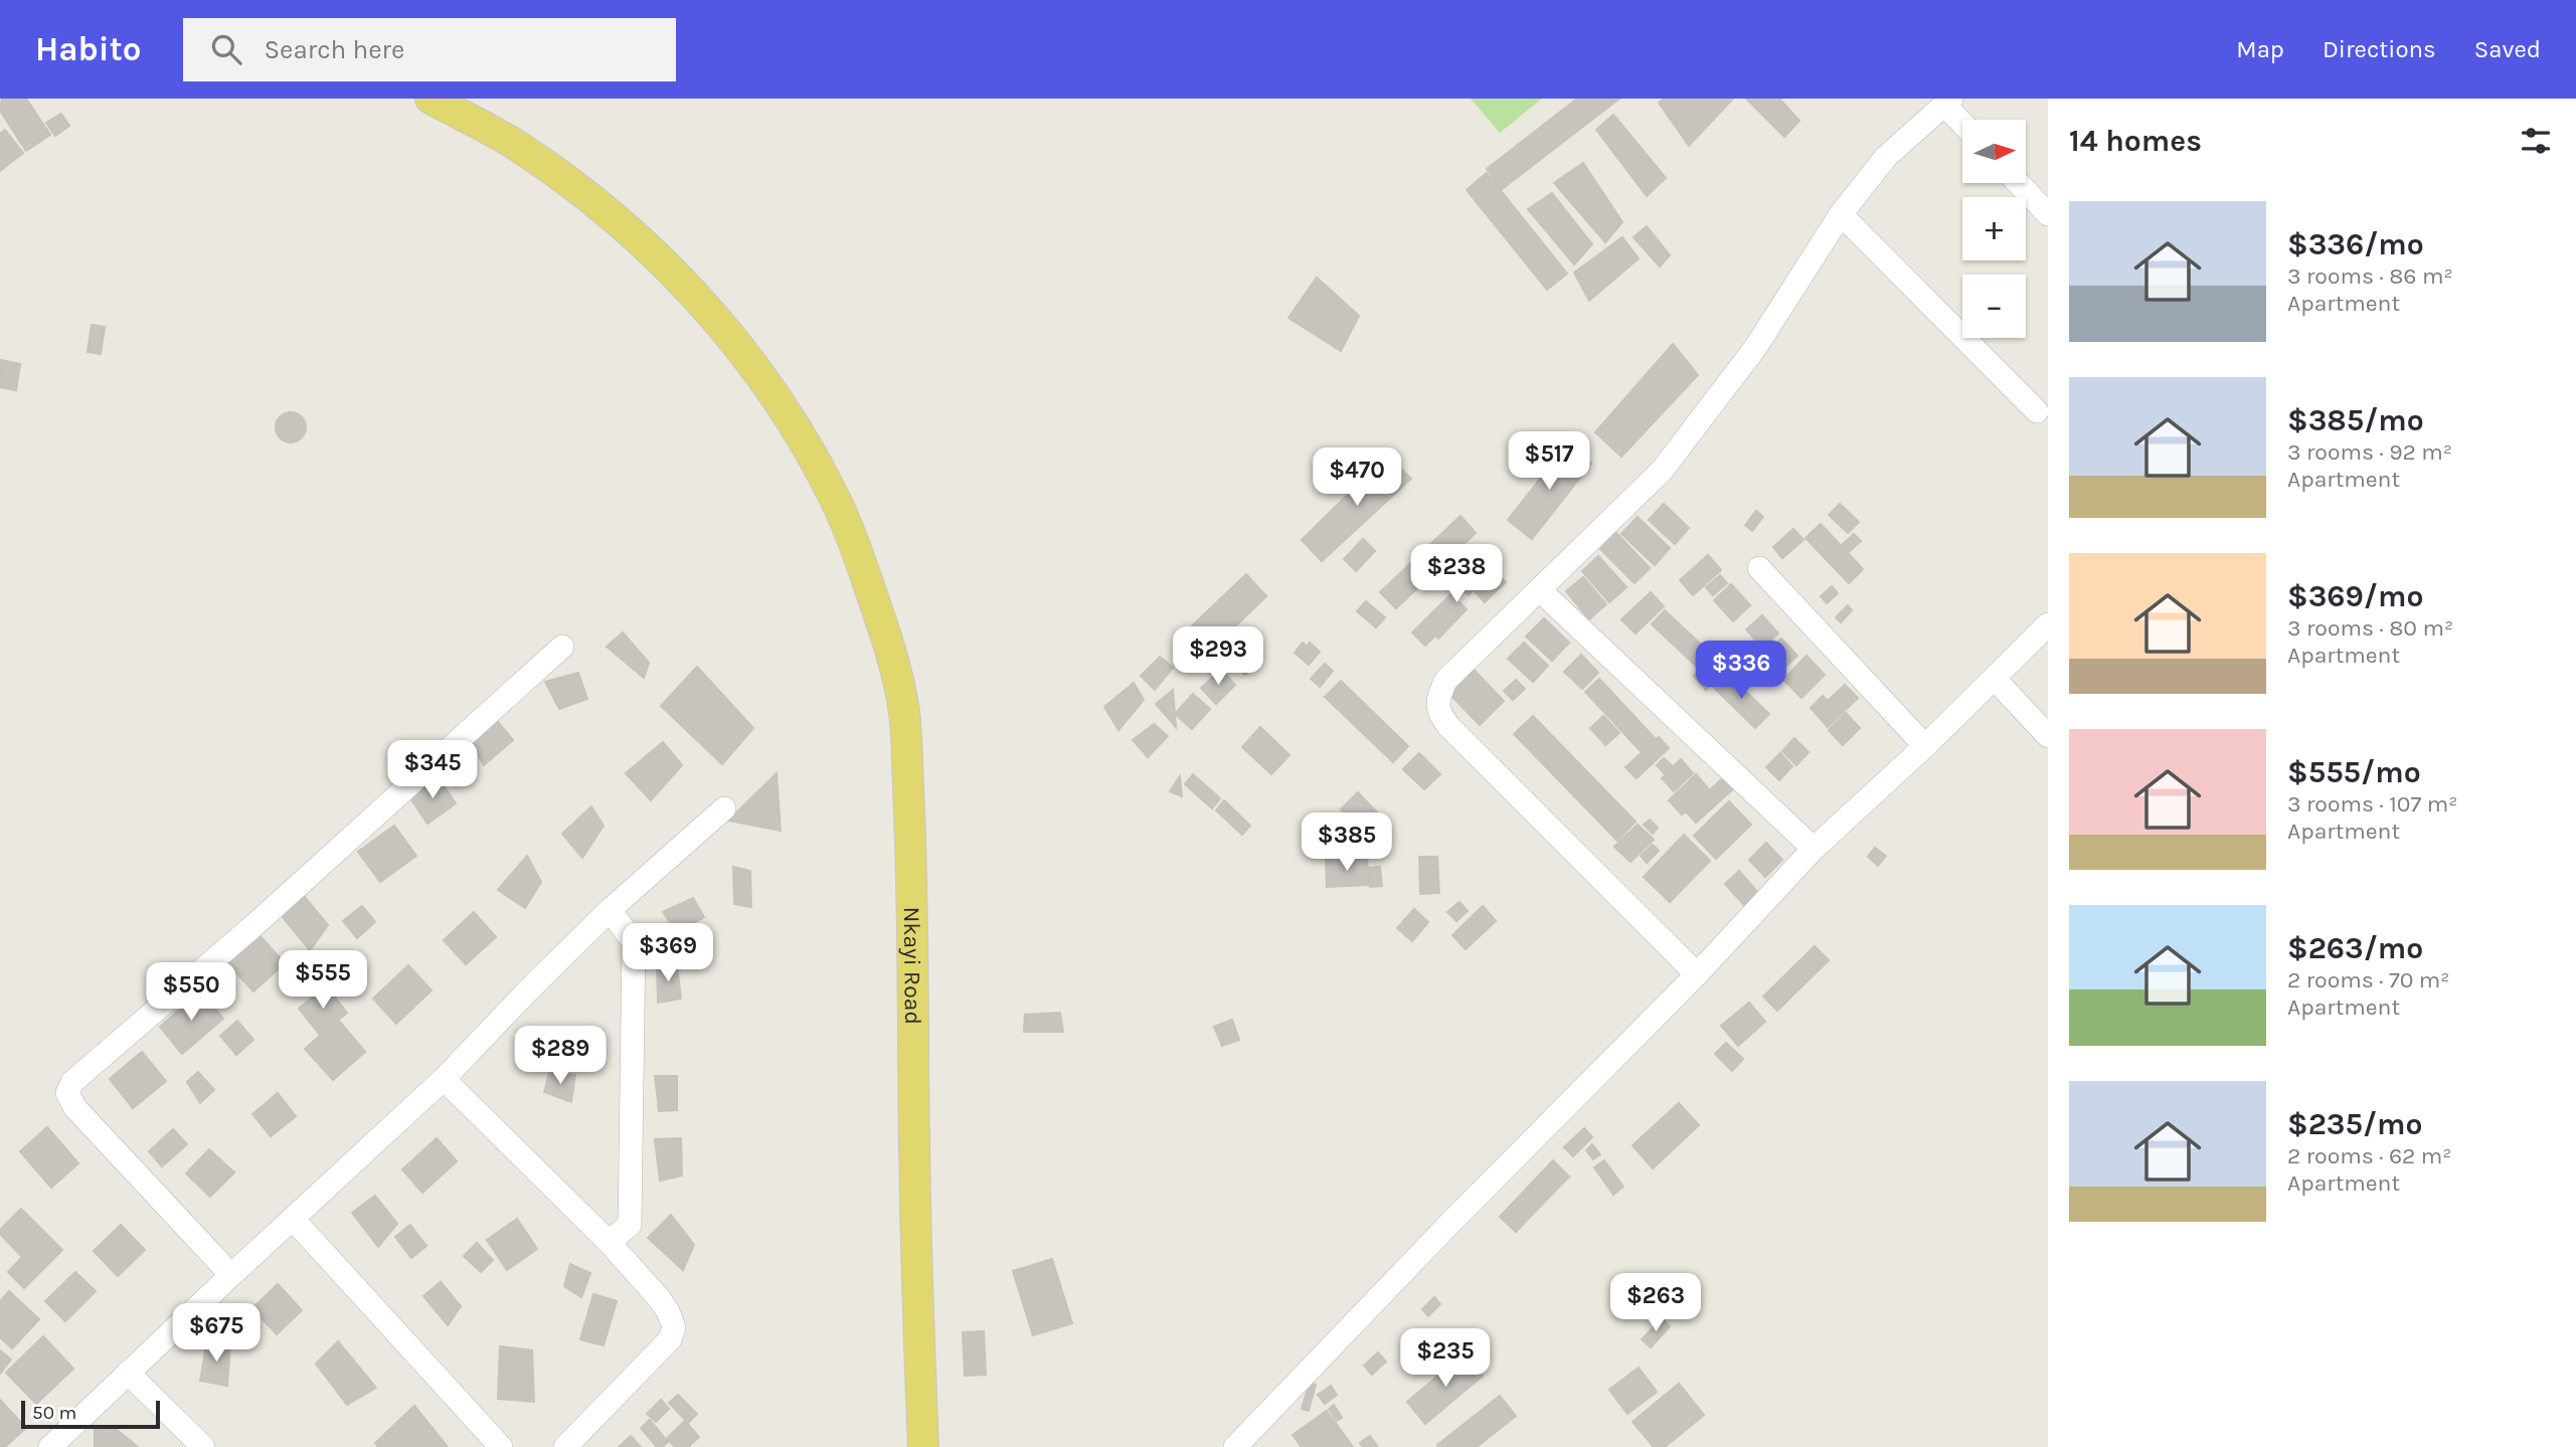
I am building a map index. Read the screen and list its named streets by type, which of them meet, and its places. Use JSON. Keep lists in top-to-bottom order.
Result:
{
  "streets": {
    "main road": ["Nkayi Road"]
  },
  "scale_bar": "50 m",
  "north": "right",
  "page": {
    "header": "Habito",
    "search": "Search here",
    "nav": ["Map", "Directions", "Saved"],
    "heading": "14 homes",
    "map_buttons": ["+", "−"],
    "list": [
      {
        "name": "$336/mo",
        "note": "3 rooms · 86 m² · Apartment"
      },
      {
        "name": "$385/mo",
        "note": "3 rooms · 92 m² · Apartment"
      },
      {
        "name": "$369/mo",
        "note": "3 rooms · 80 m² · Apartment"
      },
      {
        "name": "$555/mo",
        "note": "3 rooms · 107 m² · Apartment"
      },
      {
        "name": "$263/mo",
        "note": "2 rooms · 70 m² · Apartment"
      },
      {
        "name": "$235/mo",
        "note": "2 rooms · 62 m² · Apartment"
      }
    ],
    "price": [
      "$517",
      "$470",
      "$238",
      "$293",
      "$336",
      "$345",
      "$385",
      "$369",
      "$555",
      "$550",
      "$289",
      "$263",
      "$675",
      "$235"
    ],
    "scale": "50 m"
  }
}
